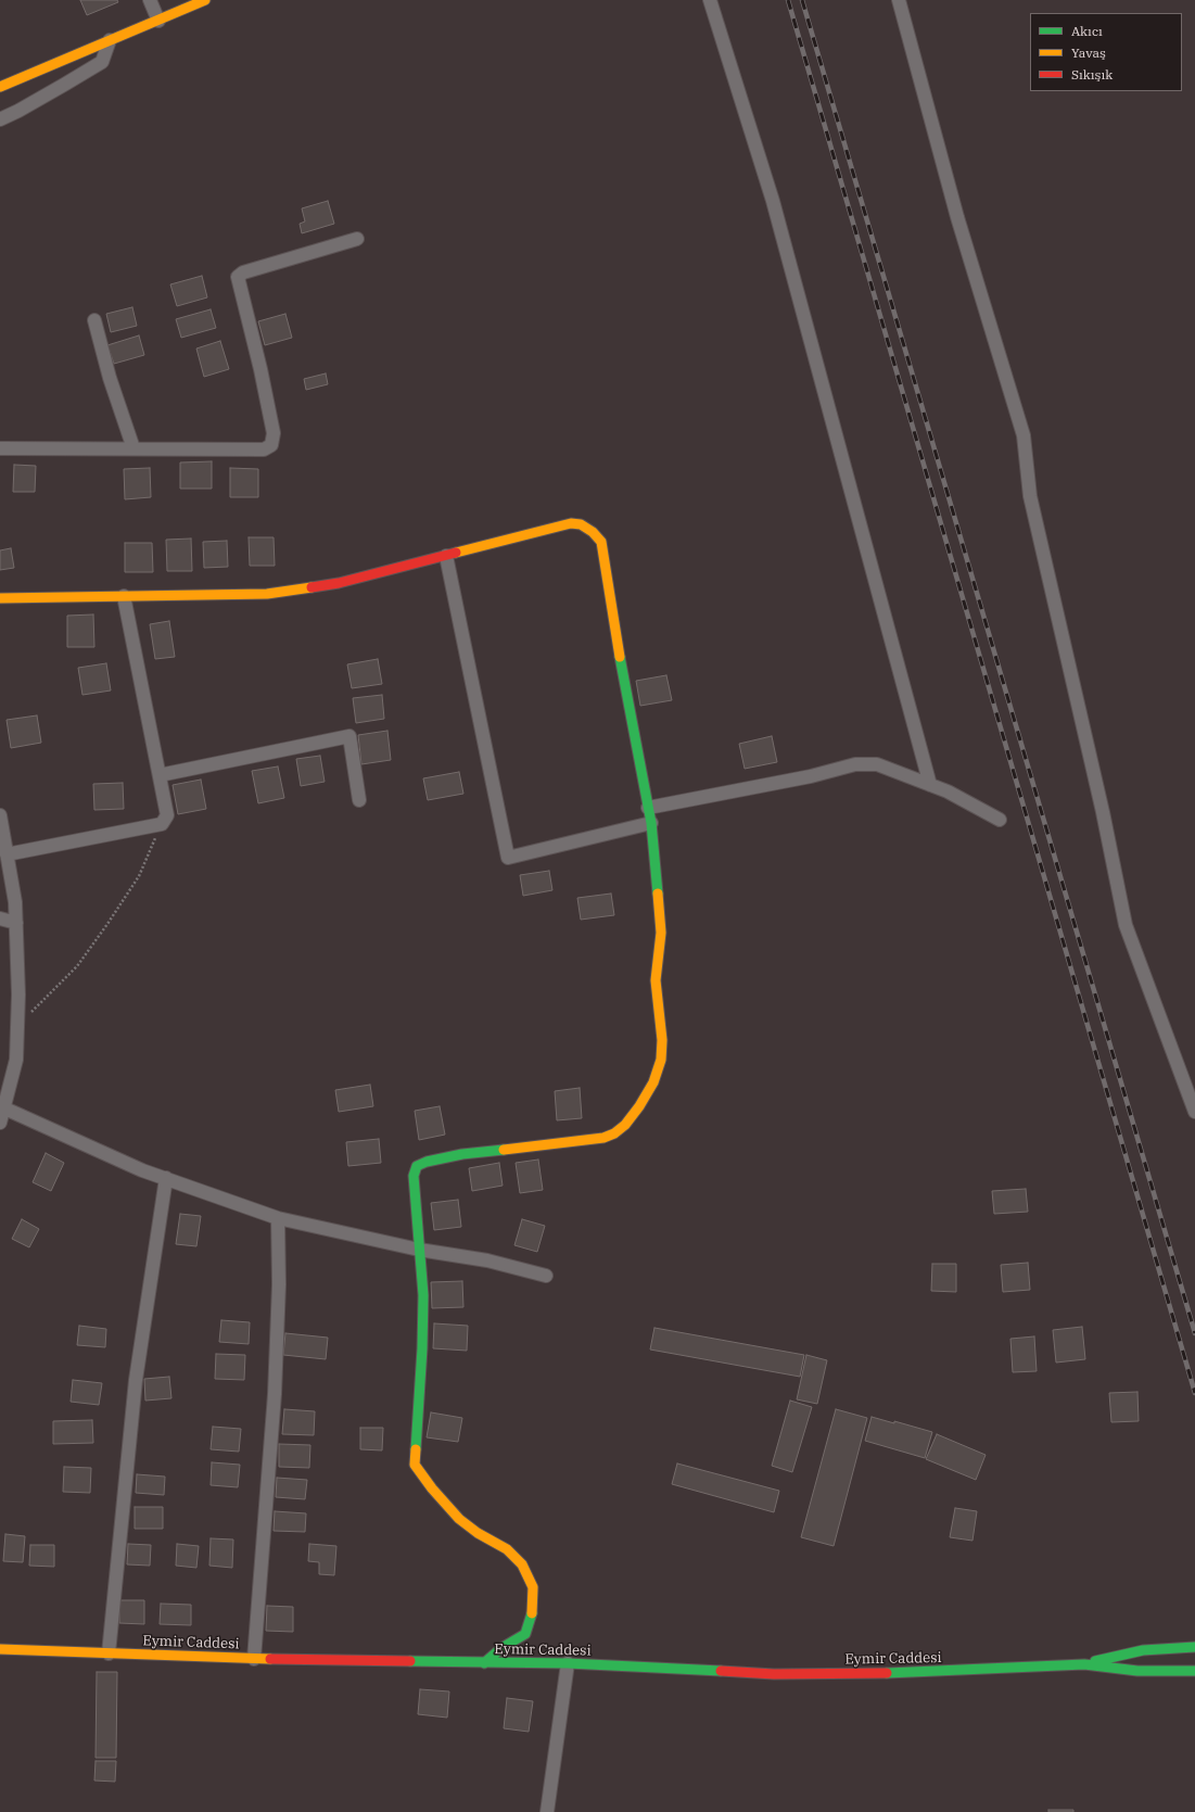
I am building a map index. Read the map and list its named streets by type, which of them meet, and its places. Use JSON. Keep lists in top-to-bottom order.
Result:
{
  "streets": {
    "street": ["Eymir Caddesi"]
  },
  "legend": ["Akıcı", "Yavaş", "Sıkışık"]
}
